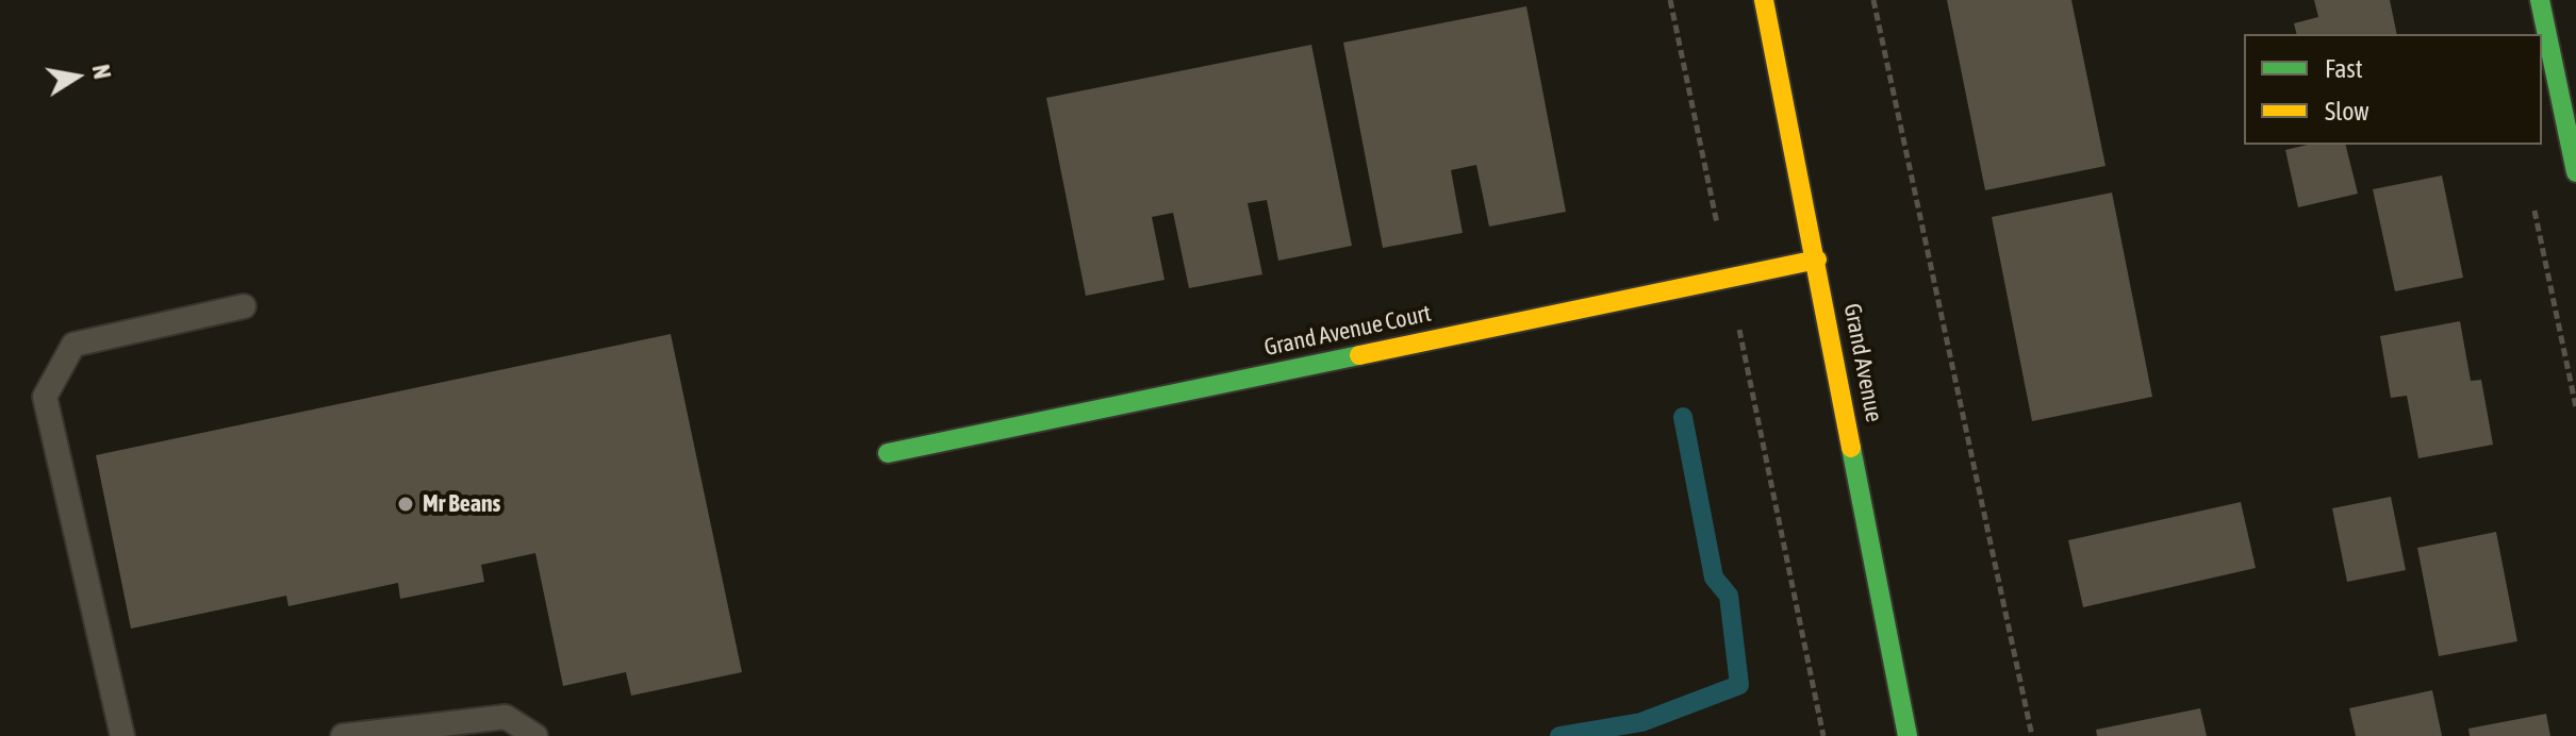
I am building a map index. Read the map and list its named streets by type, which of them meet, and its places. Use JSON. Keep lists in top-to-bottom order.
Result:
{
  "streets": {
    "street": ["Grand Avenue Court", "Grand Avenue"]
  },
  "crossings": [
    ["Grand Avenue Court", "Grand Avenue"]
  ],
  "places": ["Mr Beans"],
  "legend": ["Fast", "Slow"],
  "north": "right"
}
